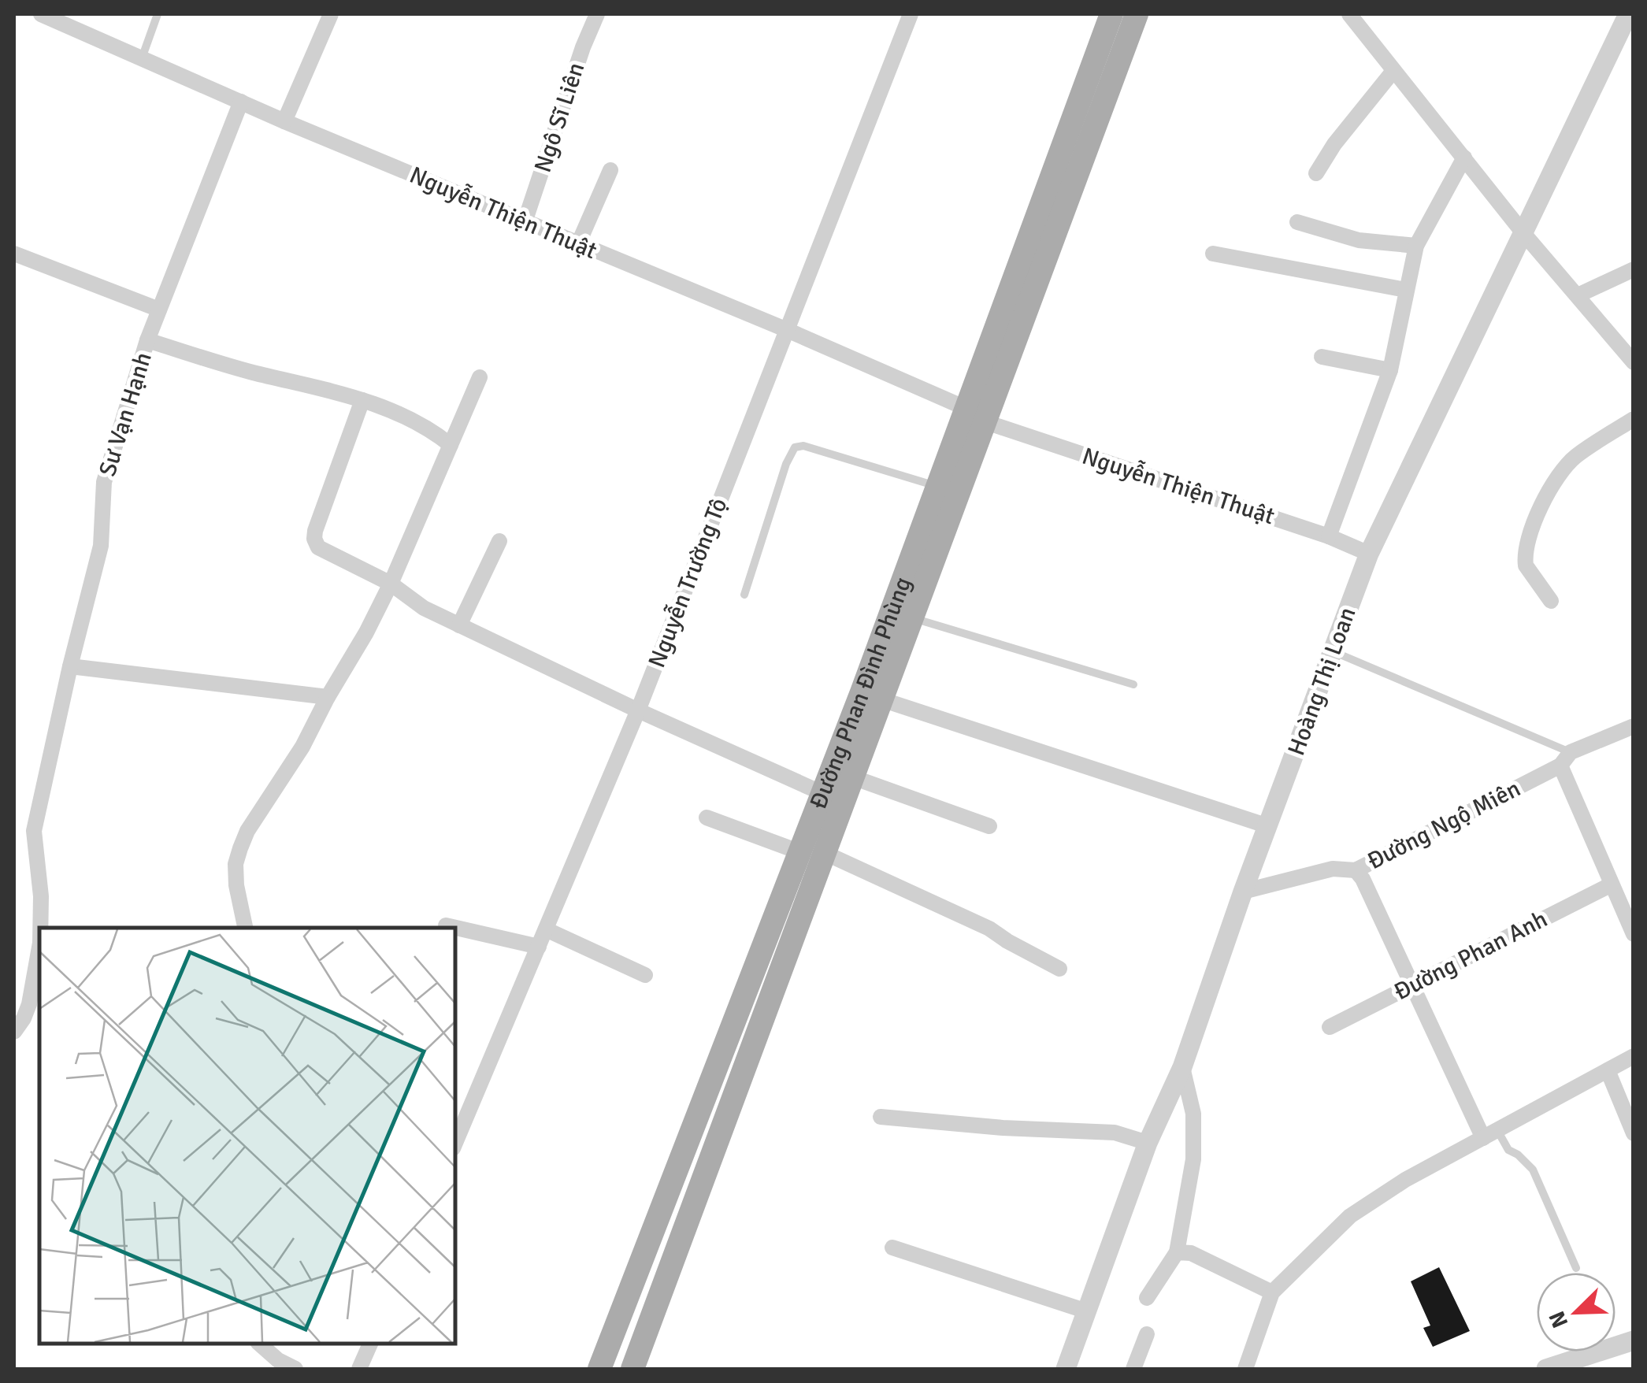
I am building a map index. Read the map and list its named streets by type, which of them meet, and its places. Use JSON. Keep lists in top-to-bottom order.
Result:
{
  "streets": {
    "main road": ["Đường Phan Đình Phùng"],
    "street": [
      "Ngô Sĩ Liên",
      "Nguyễn Thiện Thuật",
      "Sư Vạn Hạnh",
      "Nguyễn Trường Tộ",
      "Hoàng Thị Loan",
      "Đường Ngộ Miên",
      "Đường Phan Anh"
    ]
  },
  "crossings": [
    ["Ngô Sĩ Liên", "Nguyễn Thiện Thuật"],
    ["Nguyễn Thiện Thuật", "Sư Vạn Hạnh"],
    ["Nguyễn Thiện Thuật", "Nguyễn Trường Tộ"],
    ["Nguyễn Thiện Thuật", "Hoàng Thị Loan"],
    ["Nguyễn Thiện Thuật", "Đường Phan Đình Phùng"],
    ["Hoàng Thị Loan", "Đường Ngộ Miên"]
  ],
  "north": "bottom left"
}
